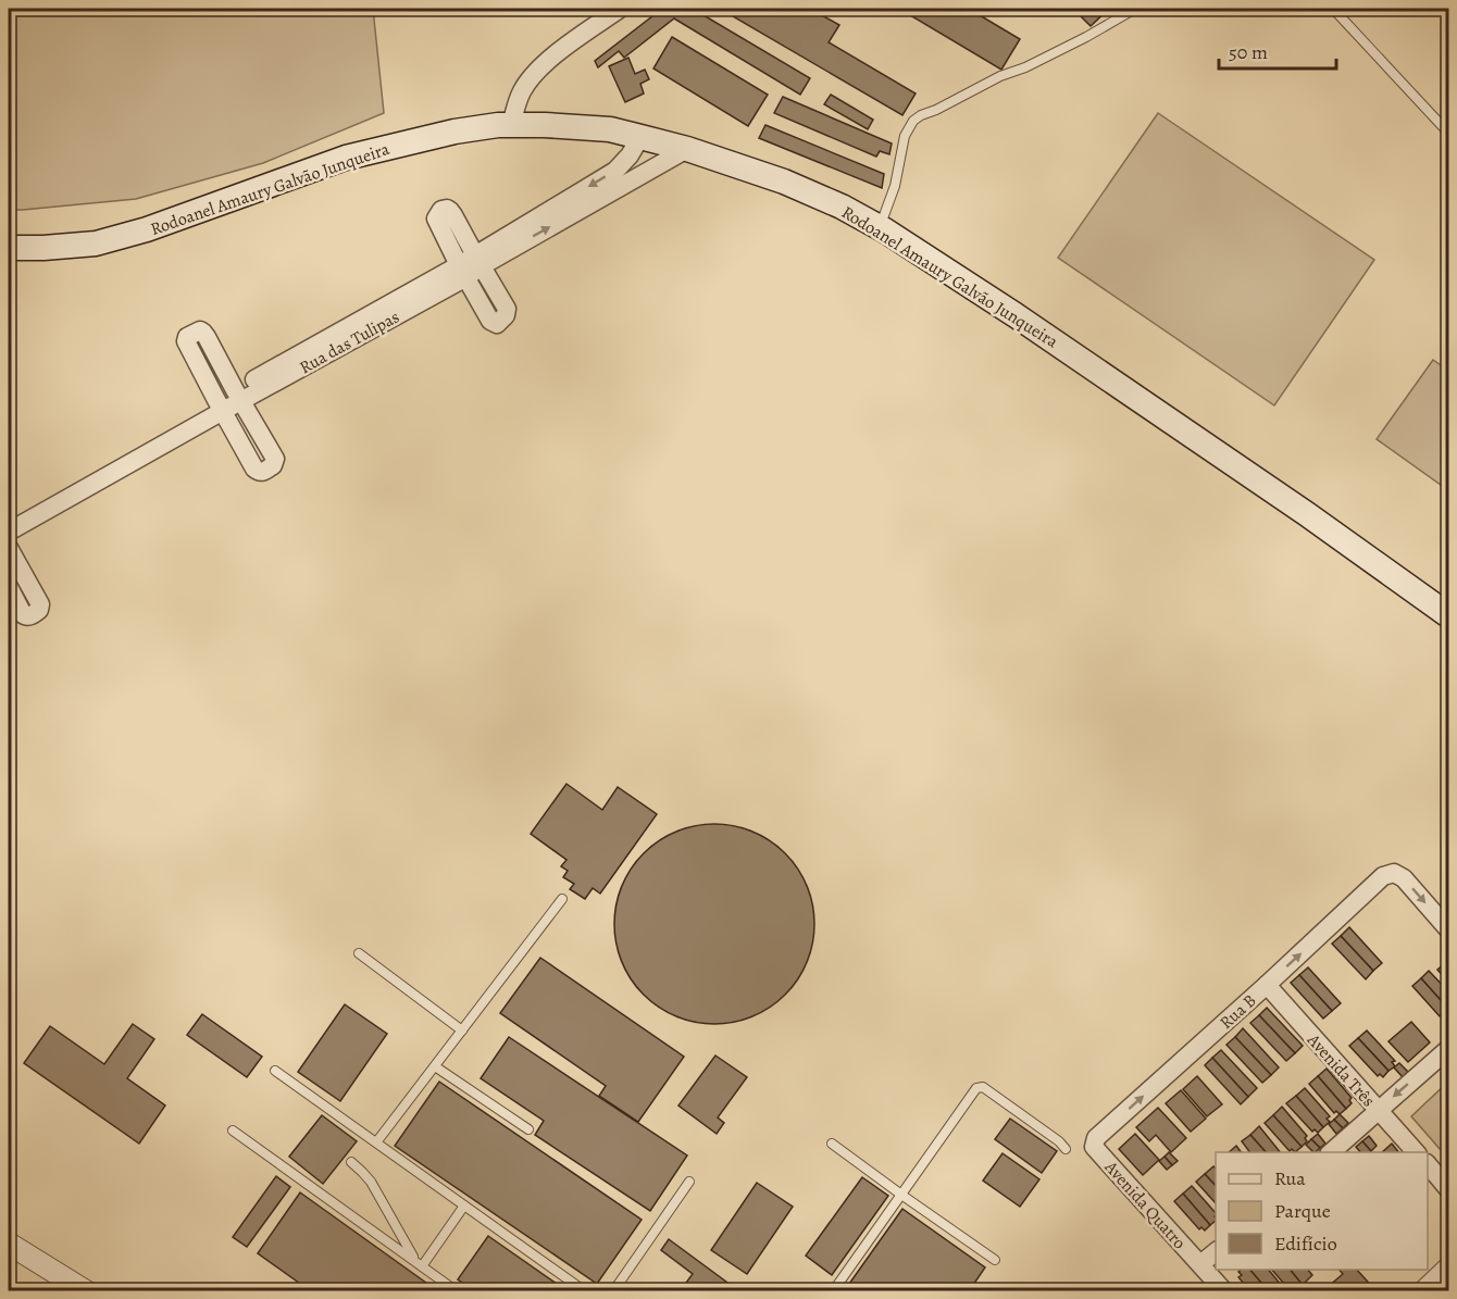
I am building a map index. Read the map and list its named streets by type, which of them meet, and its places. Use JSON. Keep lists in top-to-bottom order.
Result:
{
  "streets": {
    "main road": ["Rodoanel Amaury Galvão Junqueira"],
    "street": [
      "Rua das Tulipas",
      "Rua B",
      "Avenida Três",
      "Avenida Quatro"
    ]
  },
  "crossings": [
    ["Rodoanel Amaury Galvão Junqueira", "Rua das Tulipas"],
    ["Rua B", "Avenida Três"],
    ["Rua B", "Avenida Quatro"]
  ],
  "one_way": ["Rua B"],
  "legend": ["Rua", "Parque", "Edifício"],
  "scale_bar": "50 m"
}
